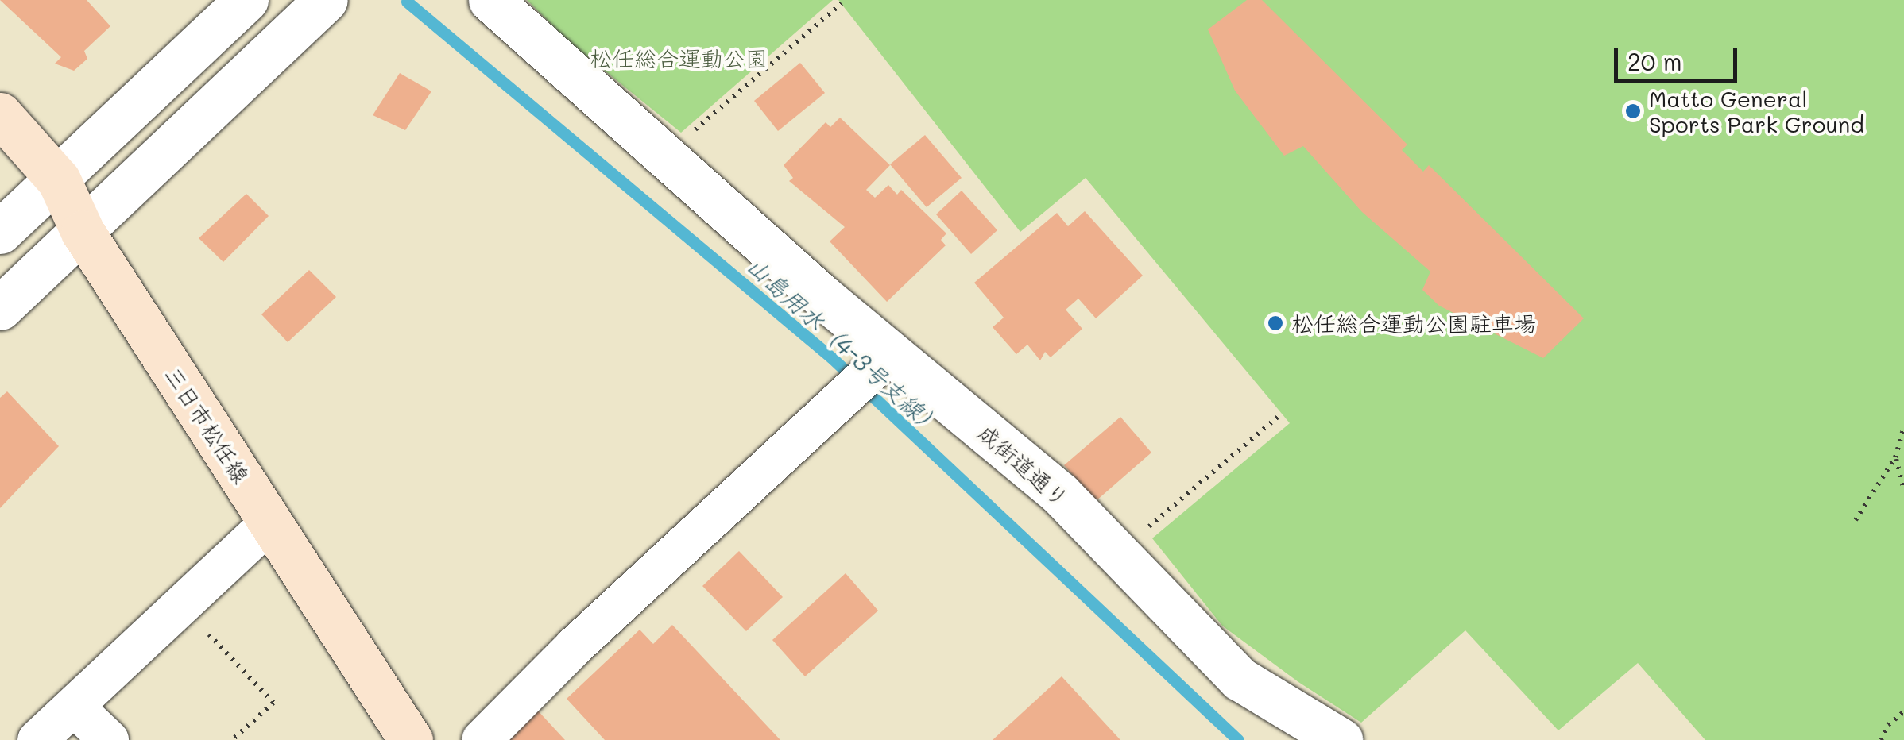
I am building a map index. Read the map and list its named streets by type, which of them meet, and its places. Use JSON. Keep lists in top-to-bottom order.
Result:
{
  "streets": {
    "main road": ["三日市松任線"],
    "street": ["成街道通り"]
  },
  "water": ["山島用水（4-3号支線）"],
  "parks": ["松任総合運動公園"],
  "places": ["Matto General Sports Park Ground", "松任総合運動公園駐車場"],
  "scale_bar": "20 m"
}
